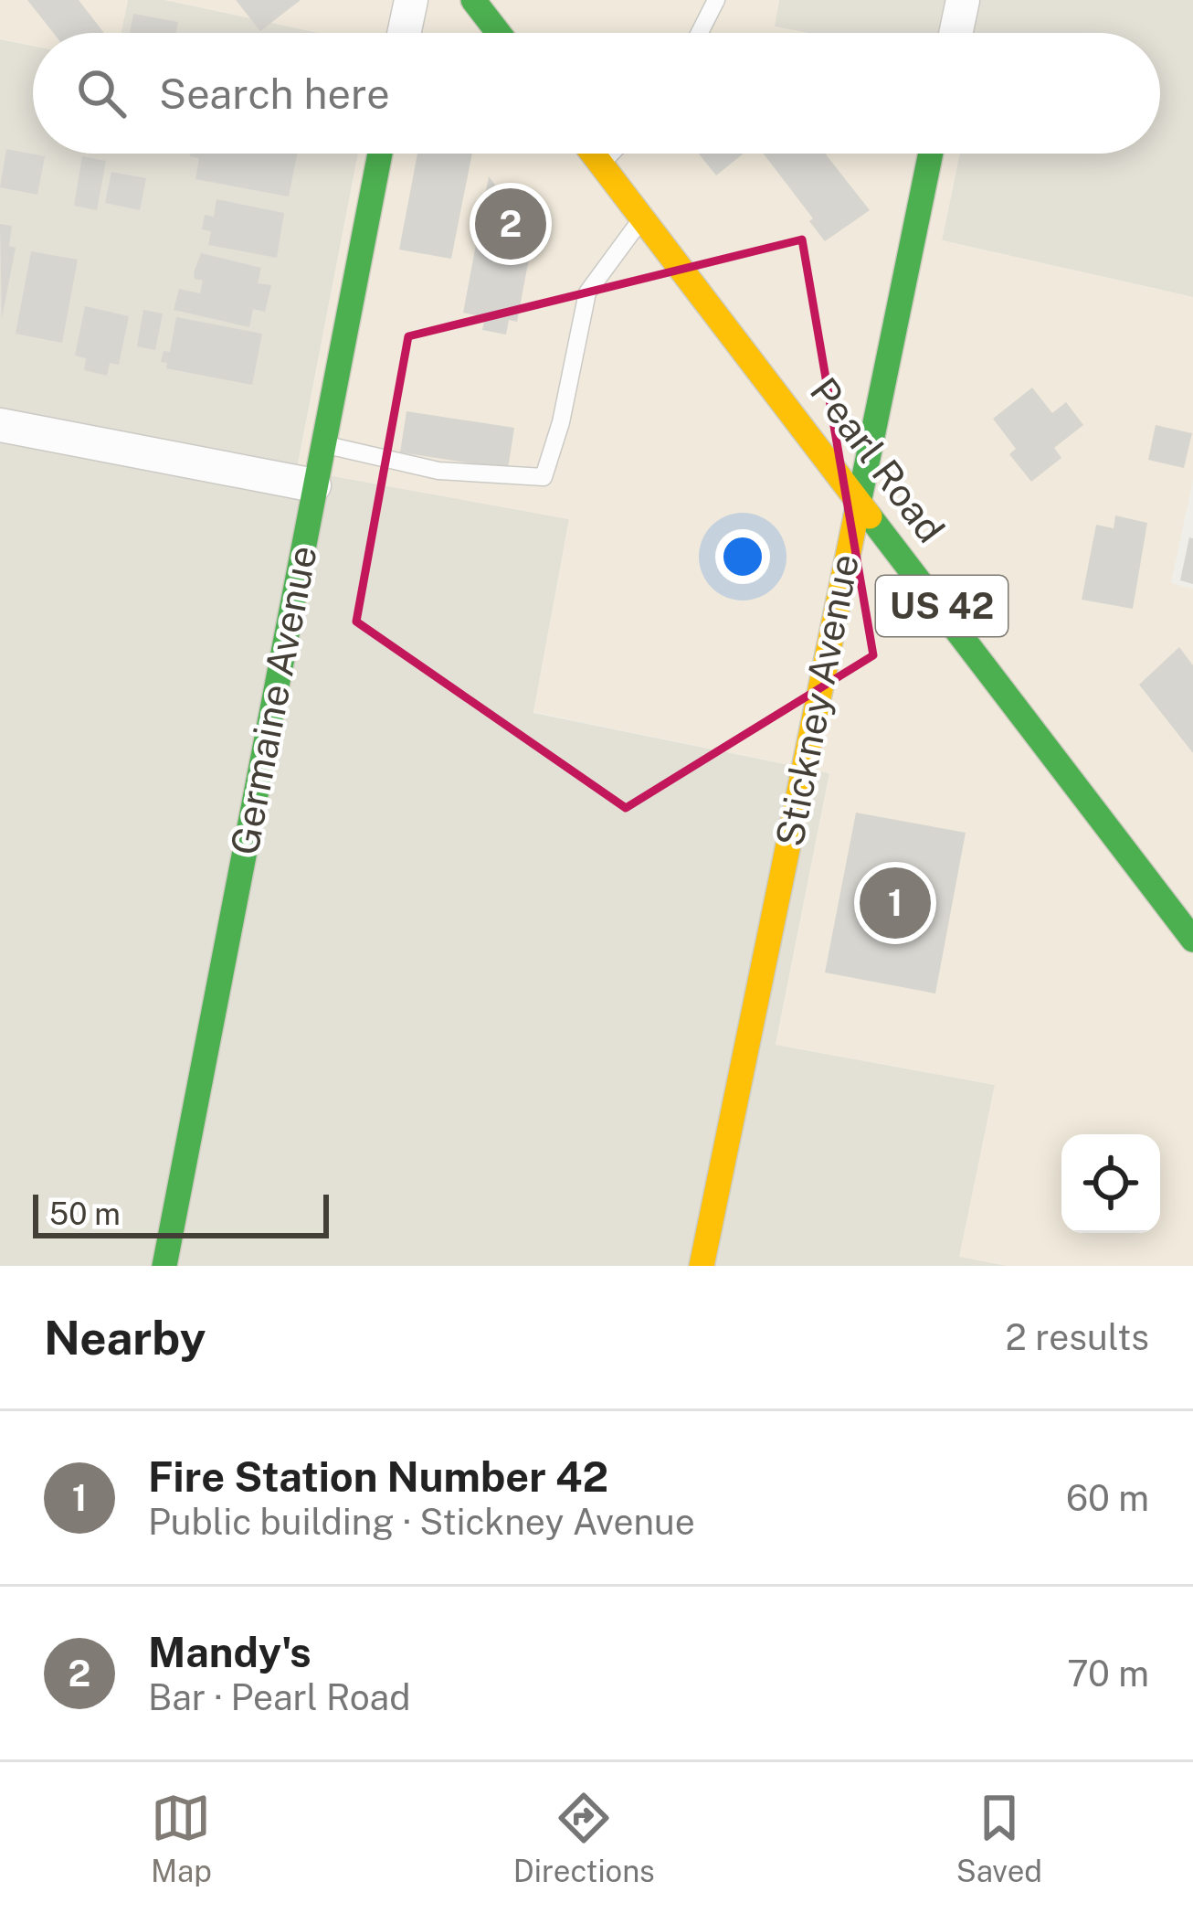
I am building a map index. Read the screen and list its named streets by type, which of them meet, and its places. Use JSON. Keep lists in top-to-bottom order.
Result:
{
  "streets": {
    "street": [
      "Pearl Road",
      "US 42",
      "Germaine Avenue",
      "Stickney Avenue"
    ]
  },
  "crossings": [
    ["Pearl Road", "Stickney Avenue"]
  ],
  "scale_bar": "50 m",
  "page": {
    "search": "Search here",
    "pins": ["2", "1"],
    "scale": "50 m",
    "heading": ["Nearby", "2 results"],
    "list": [
      {
        "mark": "1",
        "name": "Fire Station Number 42",
        "note": "Public building · Stickney Avenue",
        "value": "60 m"
      },
      {
        "mark": "2",
        "name": "Mandy's",
        "note": "Bar · Pearl Road",
        "value": "70 m"
      }
    ],
    "nav": ["Map", "Directions", "Saved"]
  }
}
